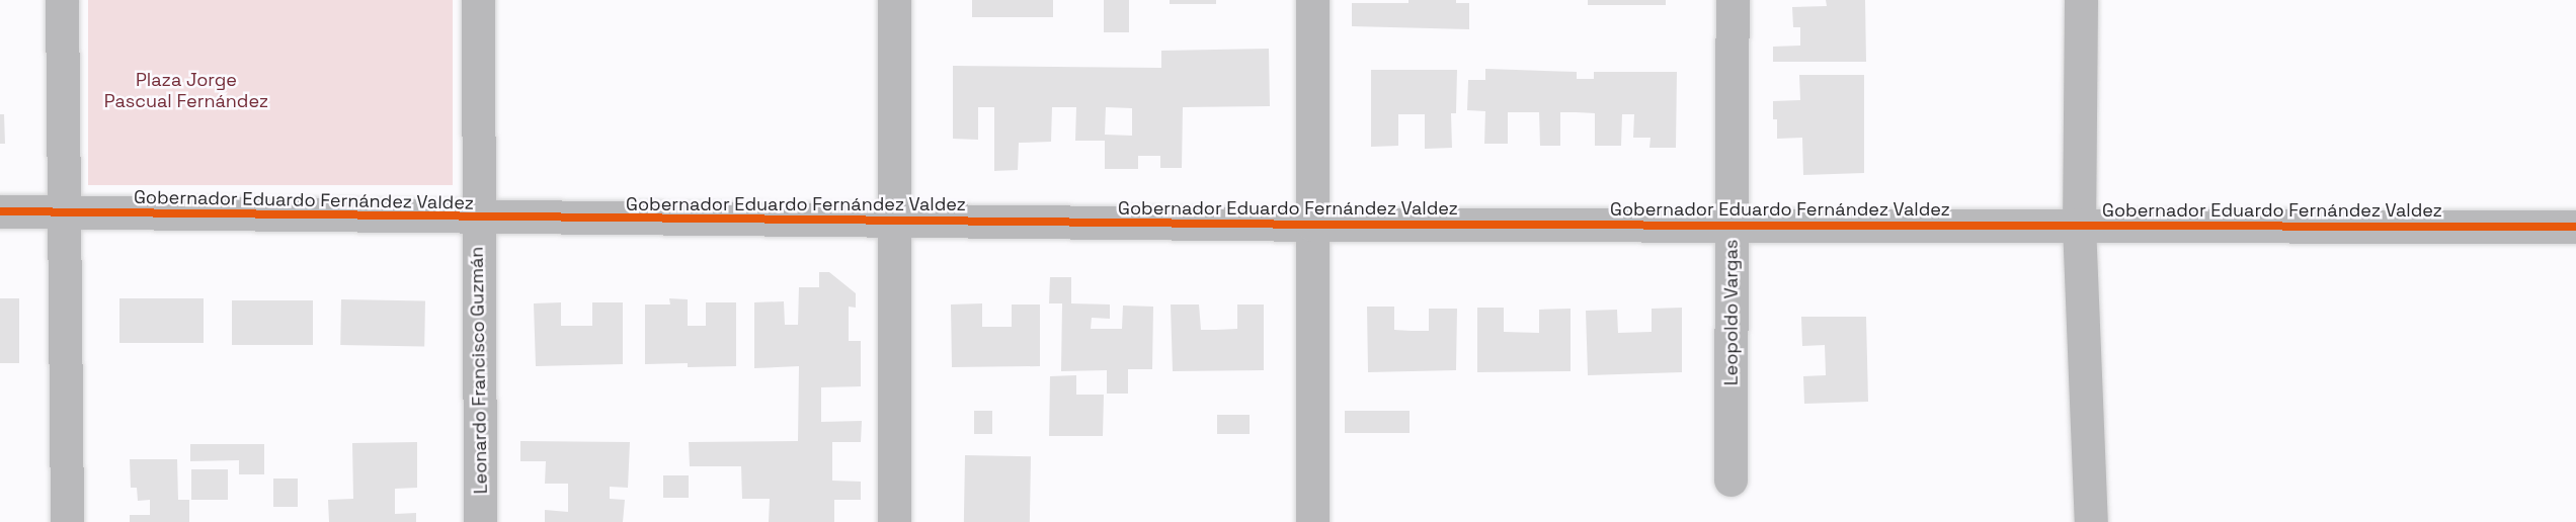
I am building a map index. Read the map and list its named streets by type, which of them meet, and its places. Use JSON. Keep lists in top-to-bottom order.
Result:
{
  "streets": {
    "street": ["Gobernador Eduardo Fernández Valdez", "Leopoldo Vargas", "Leonardo Francisco Guzmán"]
  },
  "crossings": [
    ["Gobernador Eduardo Fernández Valdez", "Leopoldo Vargas"],
    ["Gobernador Eduardo Fernández Valdez", "Leonardo Francisco Guzmán"]
  ],
  "parks": ["Plaza Jorge Pascual Fernández"]
}
